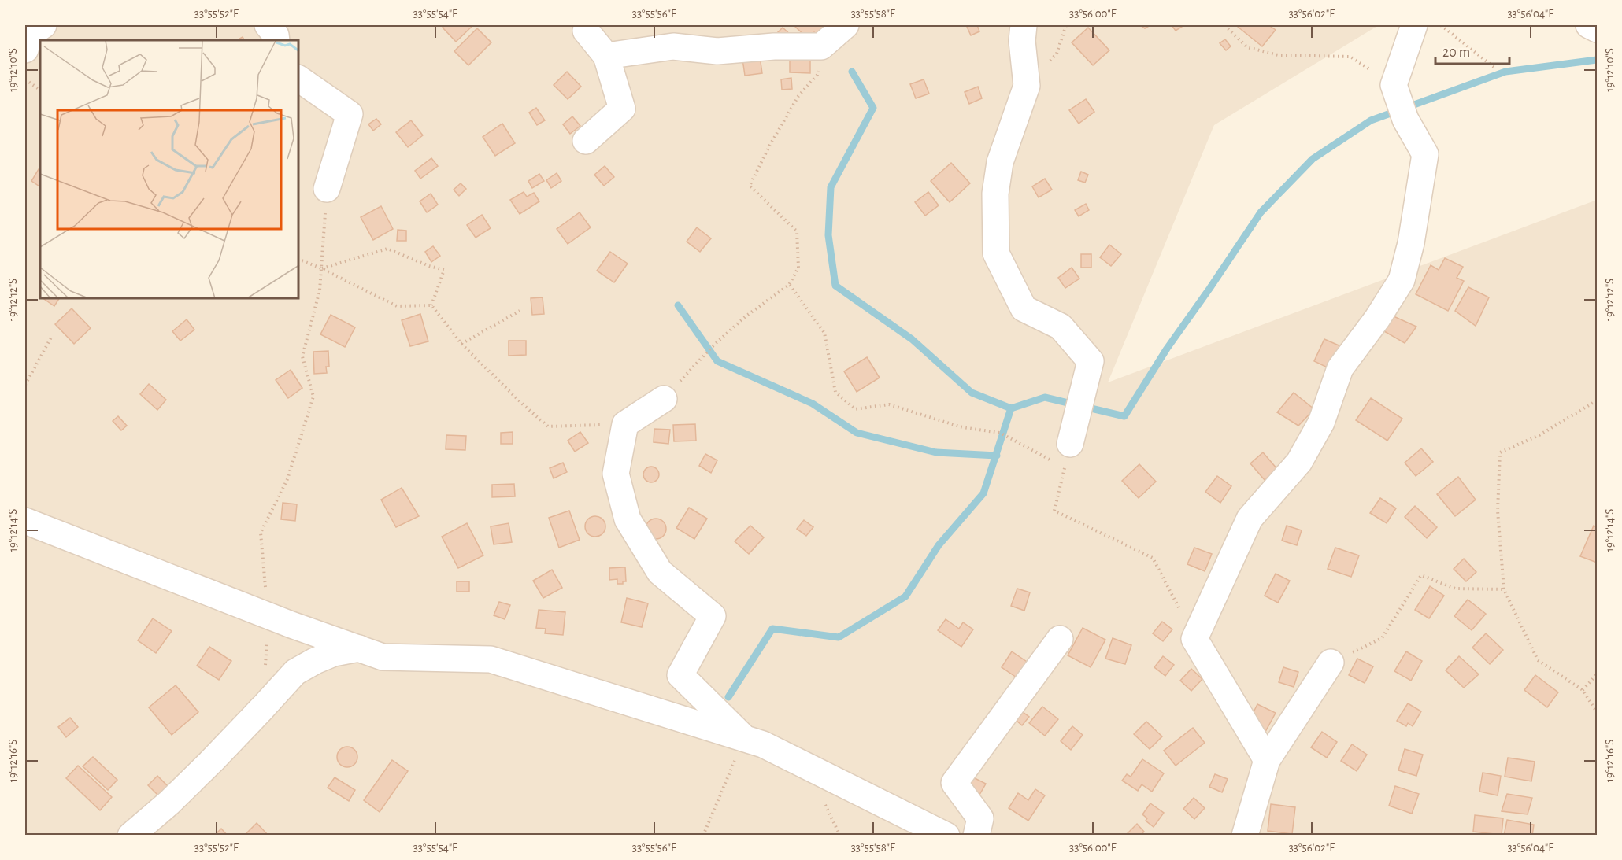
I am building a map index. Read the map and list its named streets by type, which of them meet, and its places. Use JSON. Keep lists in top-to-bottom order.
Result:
{
  "scale_bar": "20 m",
  "coordinates": [
    "33°55'52\"E",
    "33°55'54\"E",
    "33°55'56\"E",
    "33°55'58\"E",
    "33°56'00\"E",
    "33°56'02\"E",
    "33°56'04\"E",
    "19°12'10\"S",
    "19°12'12\"S",
    "19°12'14\"S",
    "19°12'16\"S"
  ]
}
